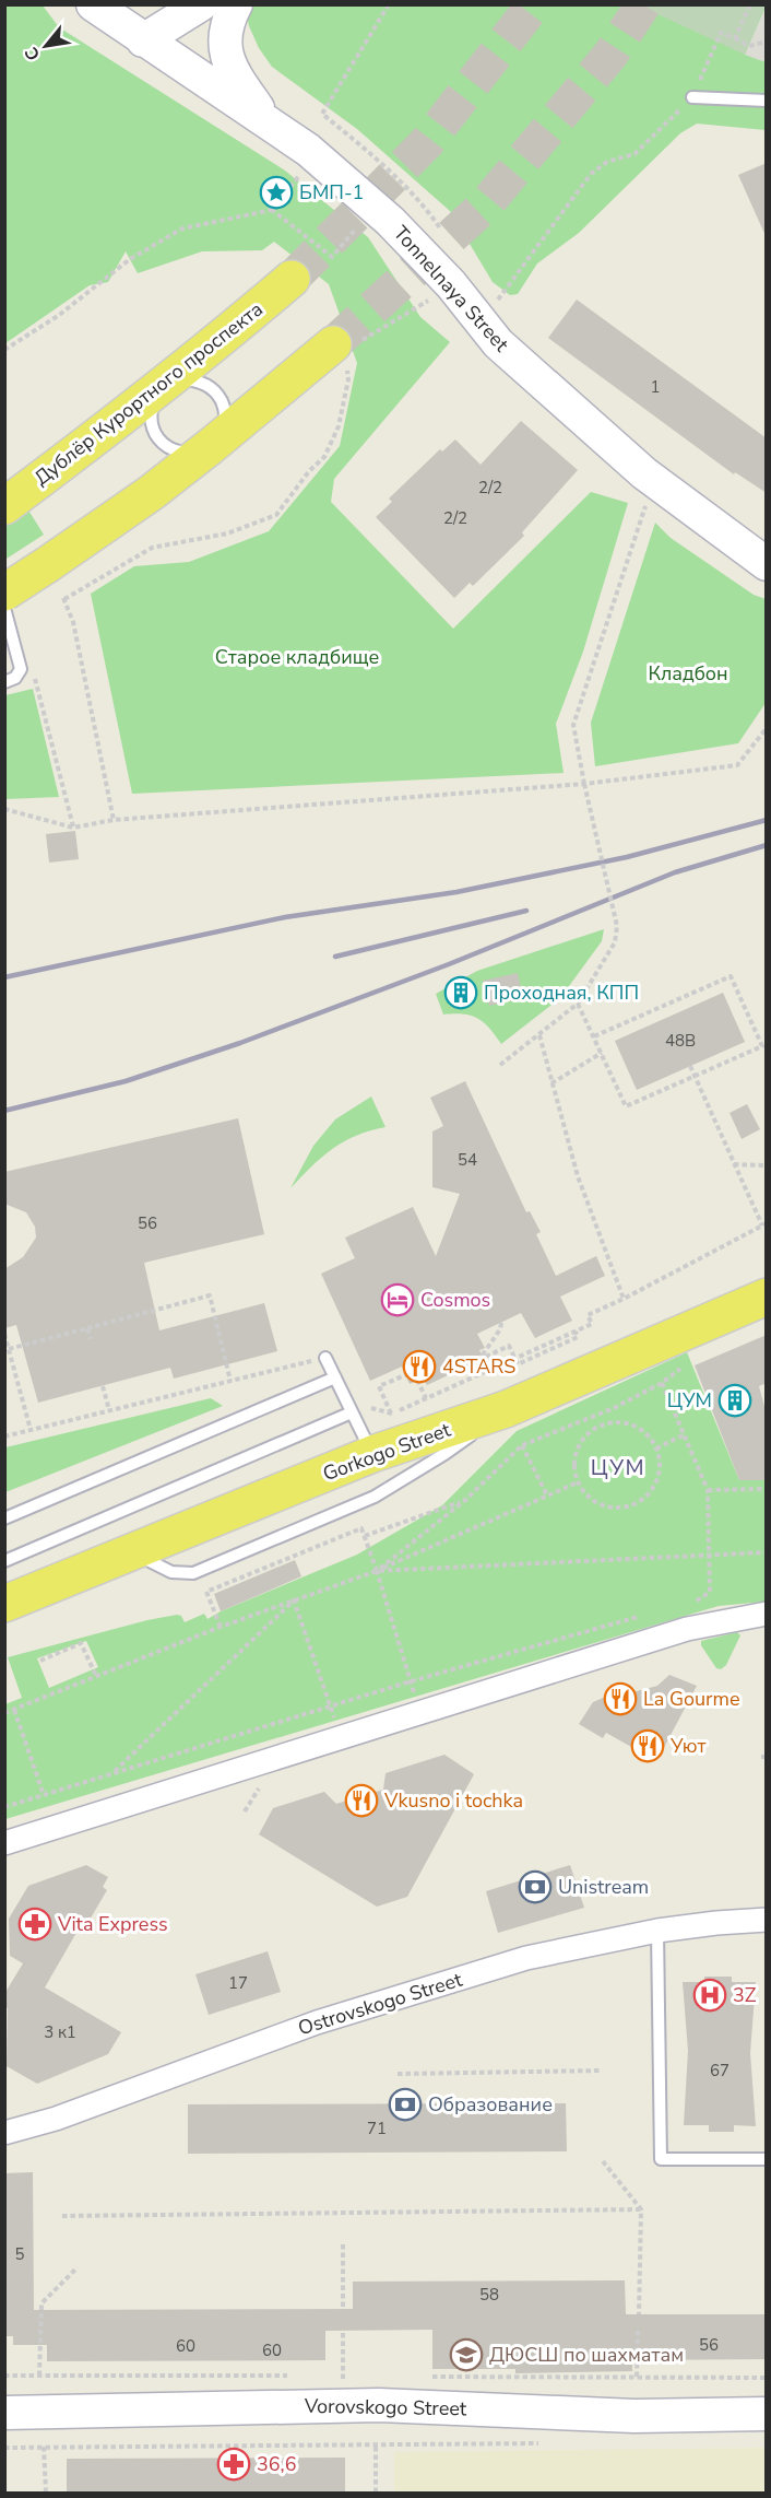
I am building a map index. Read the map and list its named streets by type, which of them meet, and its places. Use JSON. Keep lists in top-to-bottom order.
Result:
{
  "streets": {
    "main road": ["Дублёр Курортного проспекта", "Gorkogo Street"],
    "street": ["Tonnelnaya Street", "Ostrovskogo Street", "Vorovskogo Street"]
  },
  "districts": ["ЦУМ"],
  "parks": ["Старое кладбище", "Кладбон"],
  "places": {
    "place": ["БМП-1"],
    "building": ["Проходная, КПП", "ЦУМ"],
    "hotel": ["Cosmos"],
    "restaurant": [
      "4STARS",
      "La Gourme",
      "Уют",
      "Vkusno i tochka"
    ],
    "bank": ["Unistream", "Образование"],
    "pharmacy": ["Vita Express", "36,6"],
    "hospital": ["3Z"],
    "school or university": ["ДЮСШ по шахматам"]
  },
  "house_numbers": [
    "1",
    "2/2",
    "2/2",
    "48В",
    "54",
    "56",
    "17",
    "3 к1",
    "67",
    "71",
    "5",
    "58",
    "56",
    "60",
    "60"
  ],
  "north": "bottom left"
}
